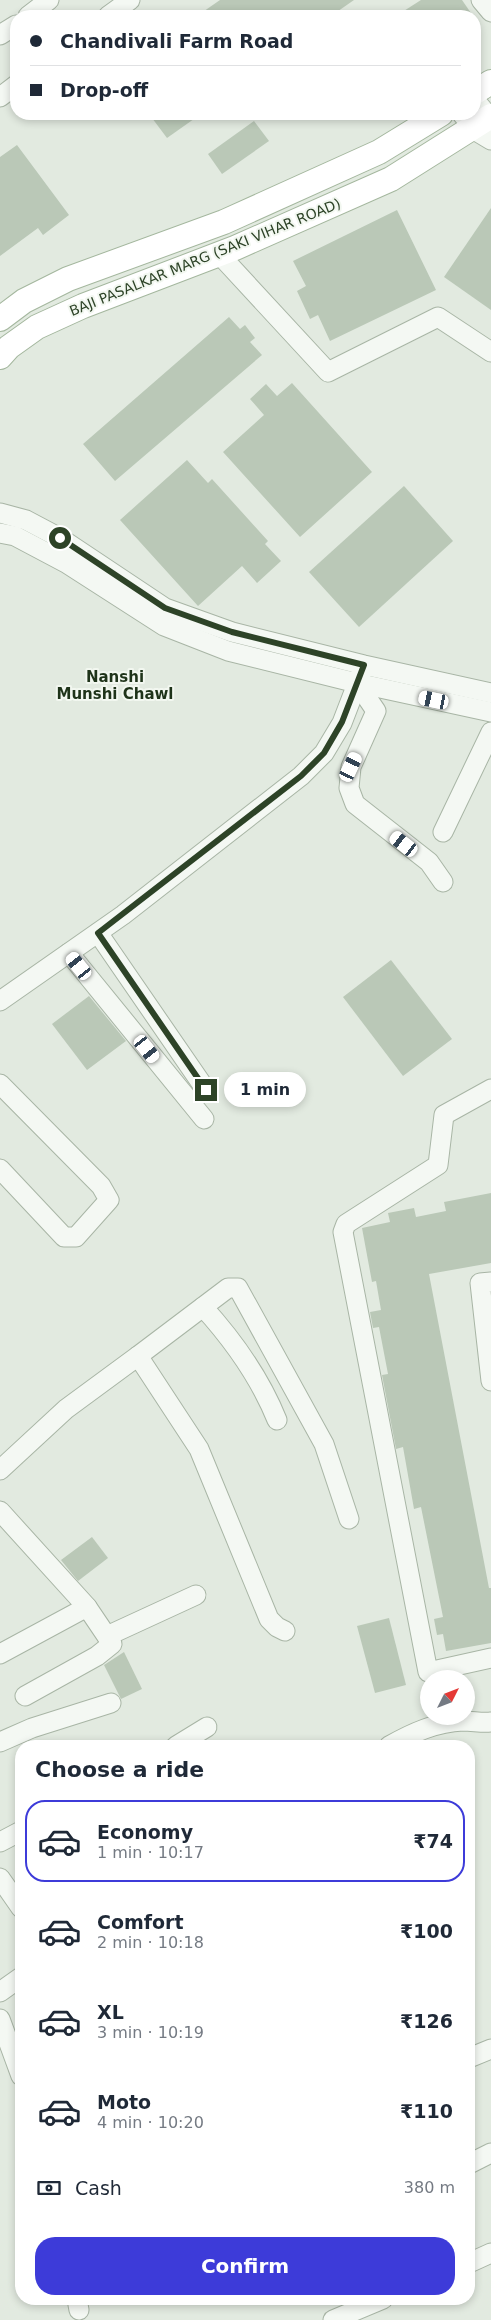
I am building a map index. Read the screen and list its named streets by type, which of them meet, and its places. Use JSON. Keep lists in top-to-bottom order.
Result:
{
  "streets": {
    "main road": ["BAJI PASALKAR MARG (SAKI VIHAR ROAD)"]
  },
  "districts": ["Nanshi Munshi Chawl"],
  "north": "top right",
  "page": {
    "banner": ["Chandivali Farm Road", "Drop-off"],
    "bubble": "1 min",
    "heading": "Choose a ride",
    "list": [
      {
        "name": "Economy",
        "note": "1 min · 10:17",
        "value": "₹74"
      },
      {
        "name": "Comfort",
        "note": "2 min · 10:18",
        "value": "₹100"
      },
      {
        "name": "XL",
        "note": "3 min · 10:19",
        "value": "₹126"
      },
      {
        "name": "Moto",
        "note": "4 min · 10:20",
        "value": "₹110"
      }
    ],
    "pay": ["Cash", "380 m"],
    "buttons": "Confirm"
  }
}
